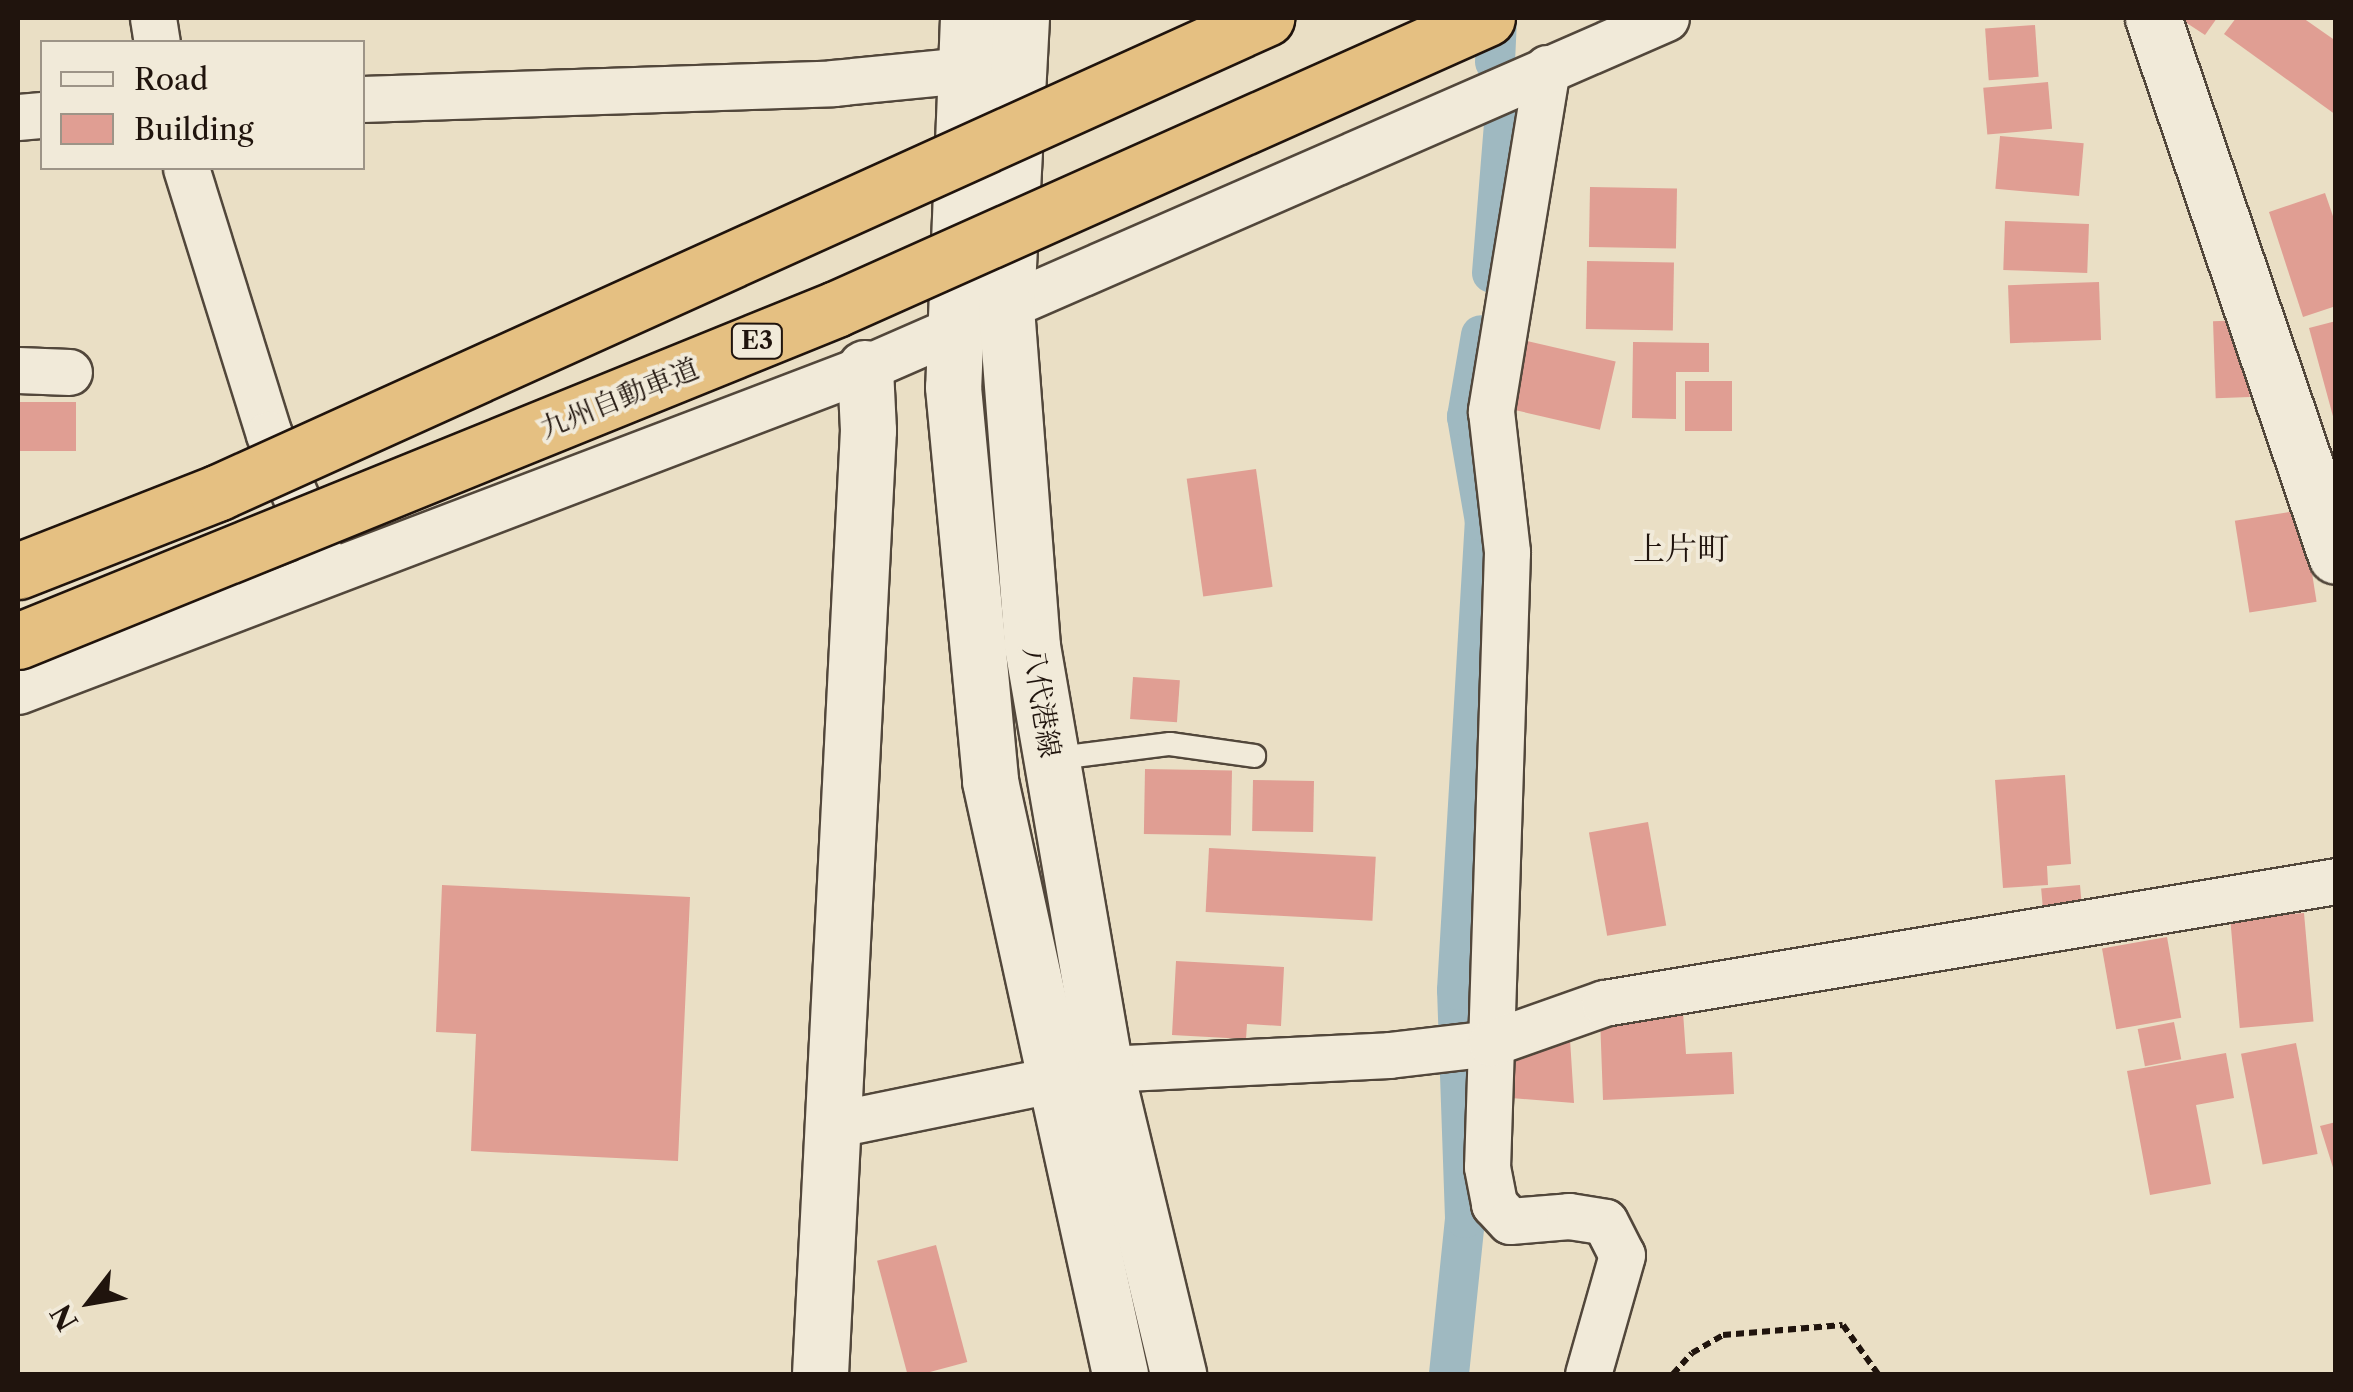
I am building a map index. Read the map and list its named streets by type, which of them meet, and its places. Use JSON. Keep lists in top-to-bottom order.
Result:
{
  "streets": {
    "highway": ["E3", "九州自動車道"],
    "main road": ["八代港線"]
  },
  "districts": ["上片町"],
  "legend": ["Road", "Building"],
  "north": "bottom left"
}
